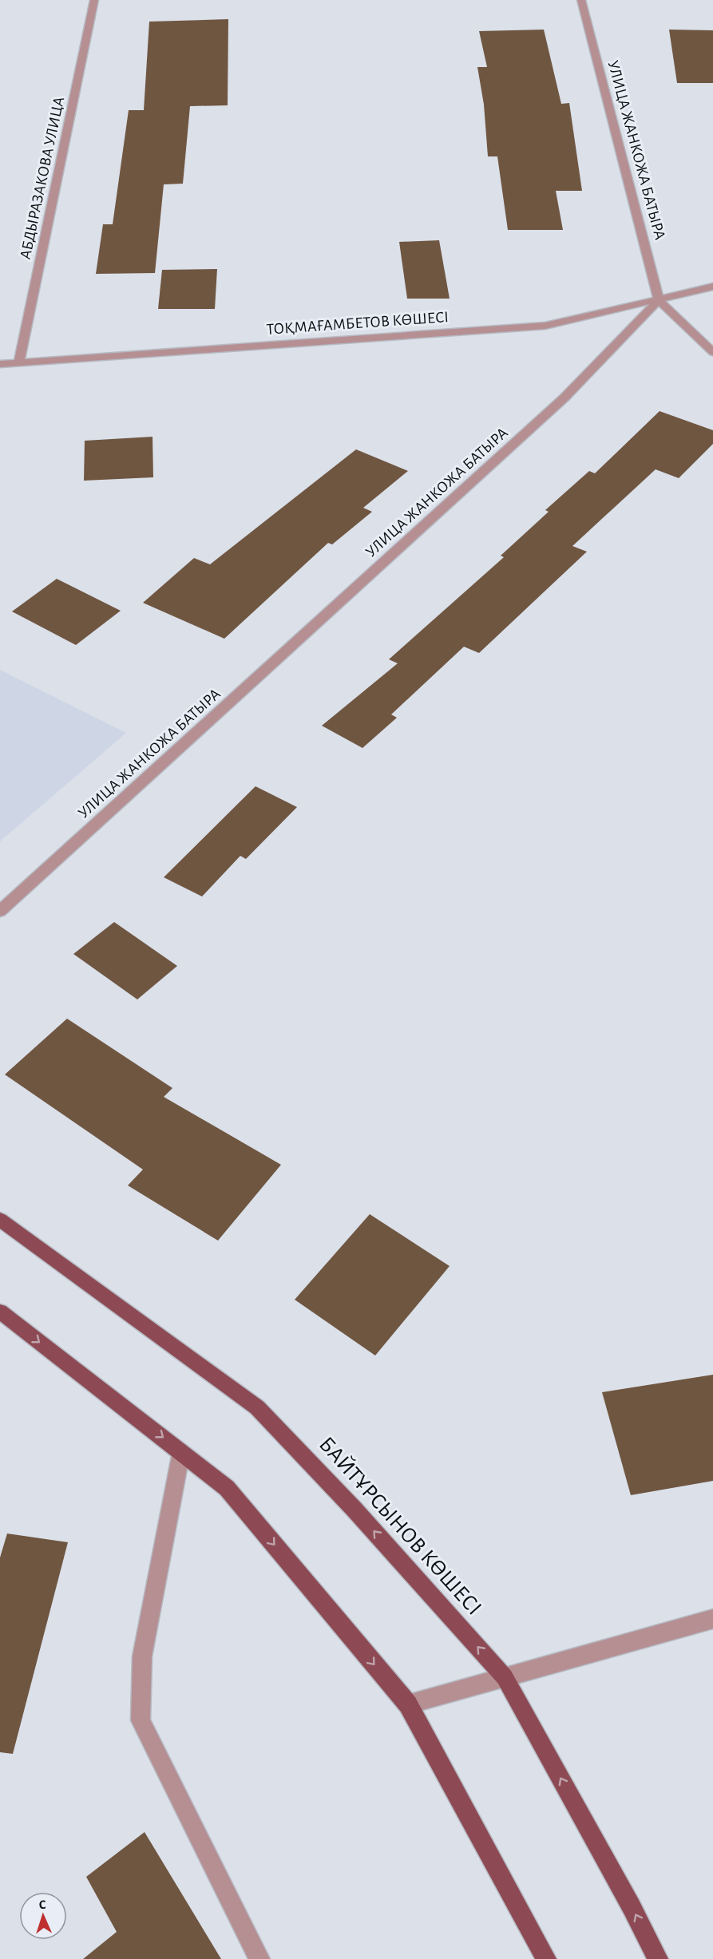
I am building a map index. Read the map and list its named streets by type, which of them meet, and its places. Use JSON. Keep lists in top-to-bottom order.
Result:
{
  "streets": {
    "main road": ["БАЙТҰРСЫНОВ КӨШЕСІ"],
    "street": ["УЛИЦА ЖАНКОЖА БАТЫРА", "АБДЫРАЗАКОВА УЛИЦА", "ТОҚМАҒАМБЕТОВ КӨШЕСІ"]
  },
  "crossings": [
    ["УЛИЦА ЖАНКОЖА БАТЫРА", "ТОҚМАҒАМБЕТОВ КӨШЕСІ"],
    ["АБДЫРАЗАКОВА УЛИЦА", "ТОҚМАҒАМБЕТОВ КӨШЕСІ"]
  ],
  "north": "top"
}
